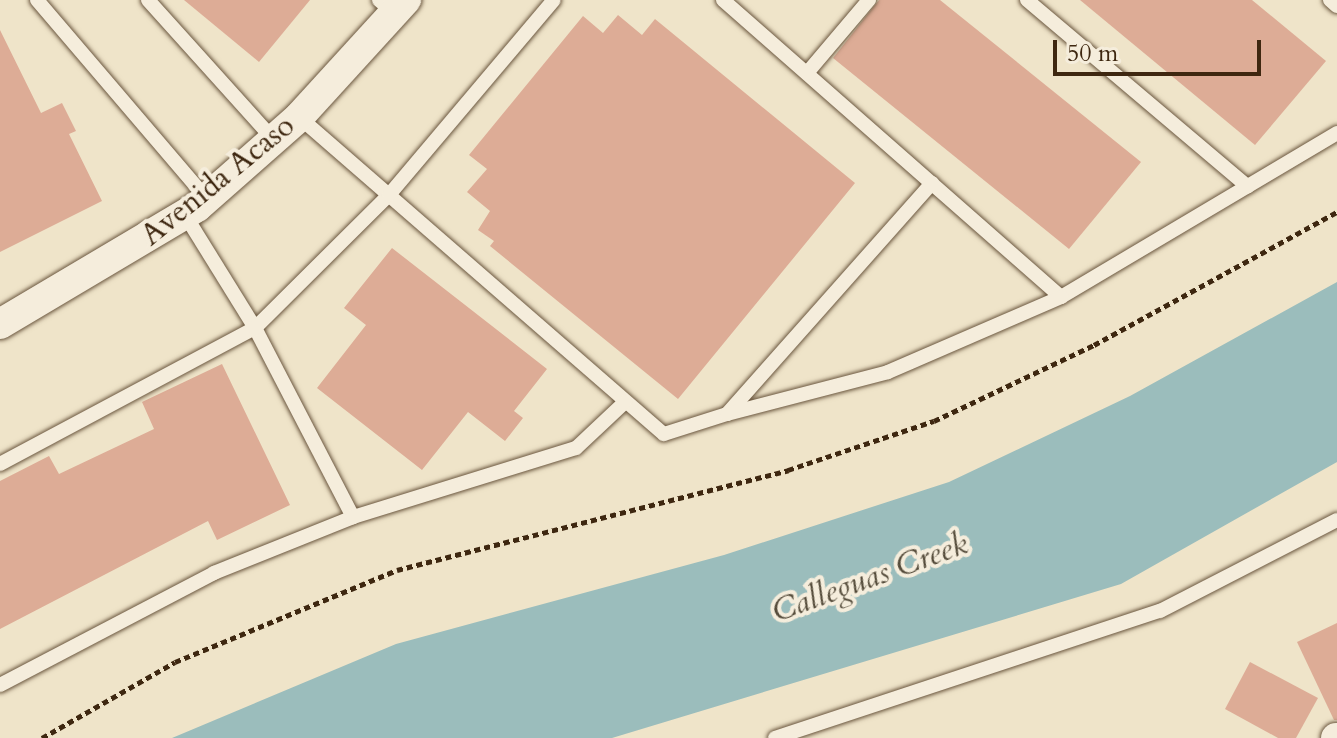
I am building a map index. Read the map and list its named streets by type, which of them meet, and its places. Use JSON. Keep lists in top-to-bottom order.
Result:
{
  "streets": {
    "street": ["Avenida Acaso"]
  },
  "water": ["Calleguas Creek"],
  "scale_bar": "50 m"
}
